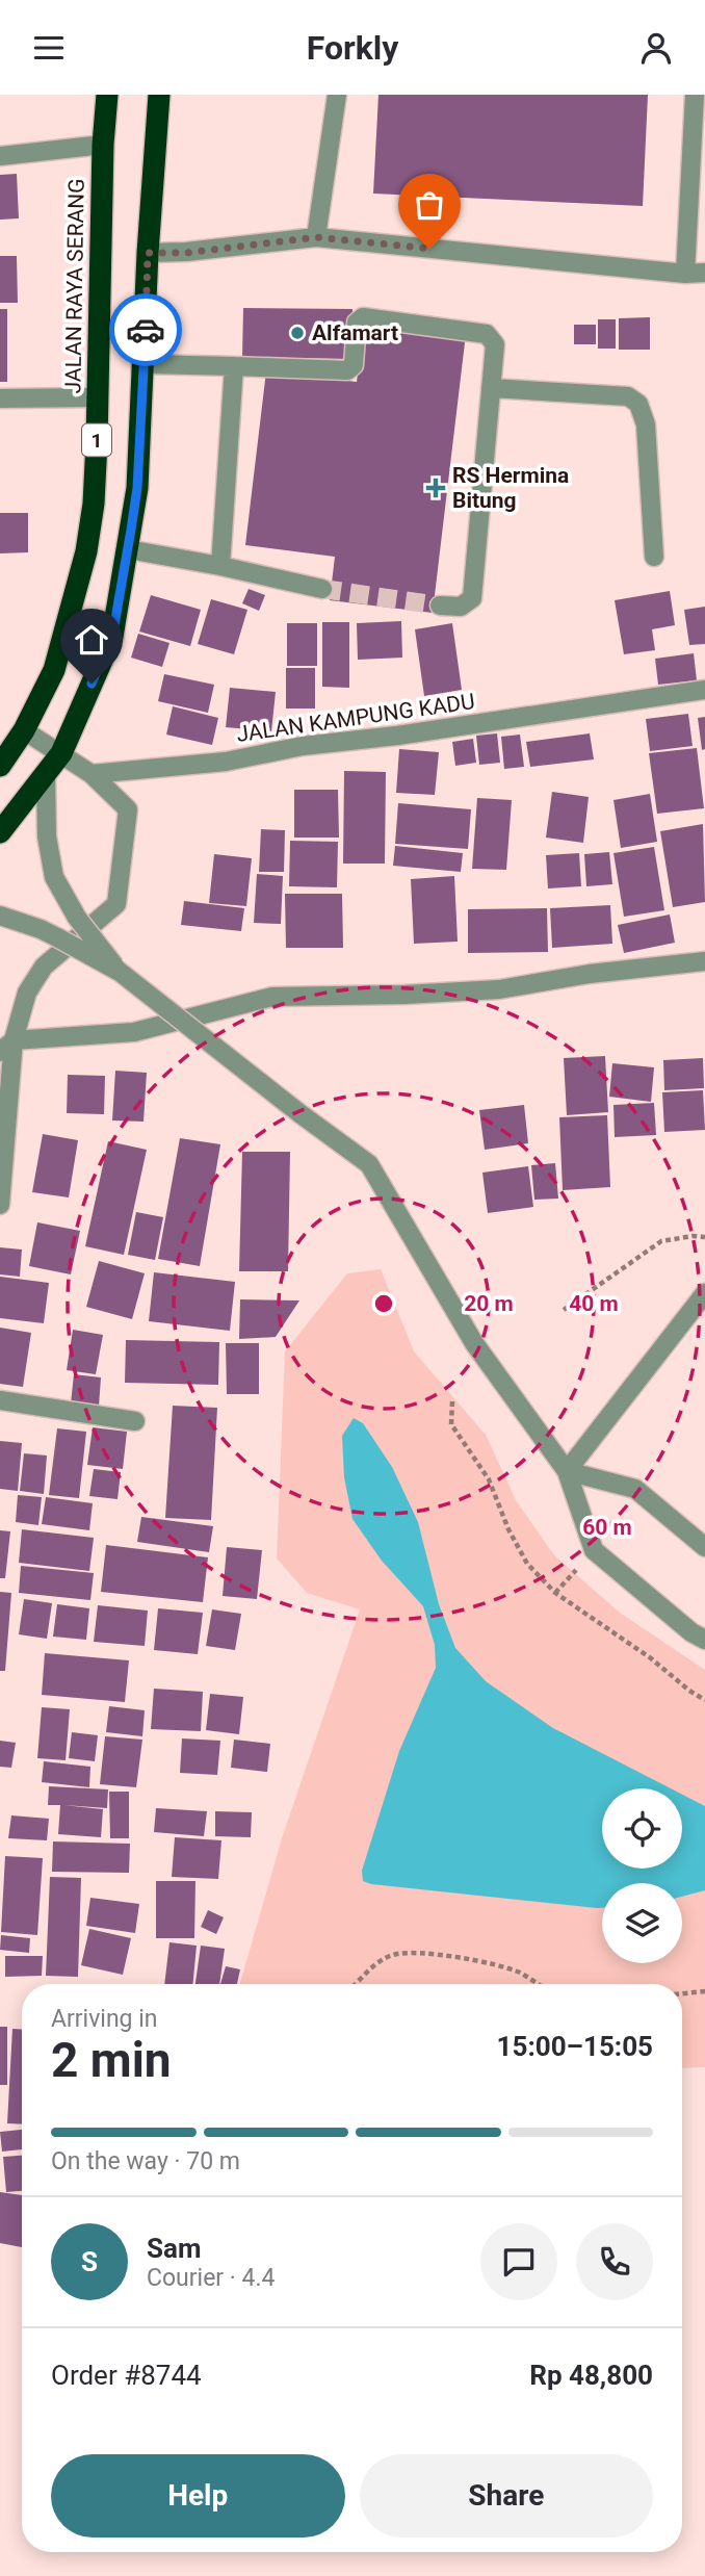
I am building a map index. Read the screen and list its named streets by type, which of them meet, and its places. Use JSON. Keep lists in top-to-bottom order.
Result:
{
  "streets": {
    "highway": ["JALAN RAYA SERANG", "1"],
    "street": ["JALAN KAMPUNG KADU"]
  },
  "places": {
    "other": ["Alfamart"],
    "health": ["RS Hermina Bitung"]
  },
  "page": {
    "header": "Forkly",
    "heading": ["2 min", "Arriving in", "15:00–15:05"],
    "panel": [
      "Sam",
      "Courier · 4.4",
      "Order #8744",
      "Rp 48,800"
    ],
    "bar": "On the way · 70 m",
    "round": "S",
    "buttons": ["Help", "Share"]
  },
  "rings": ["20 m", "40 m", "60 m"]
}
